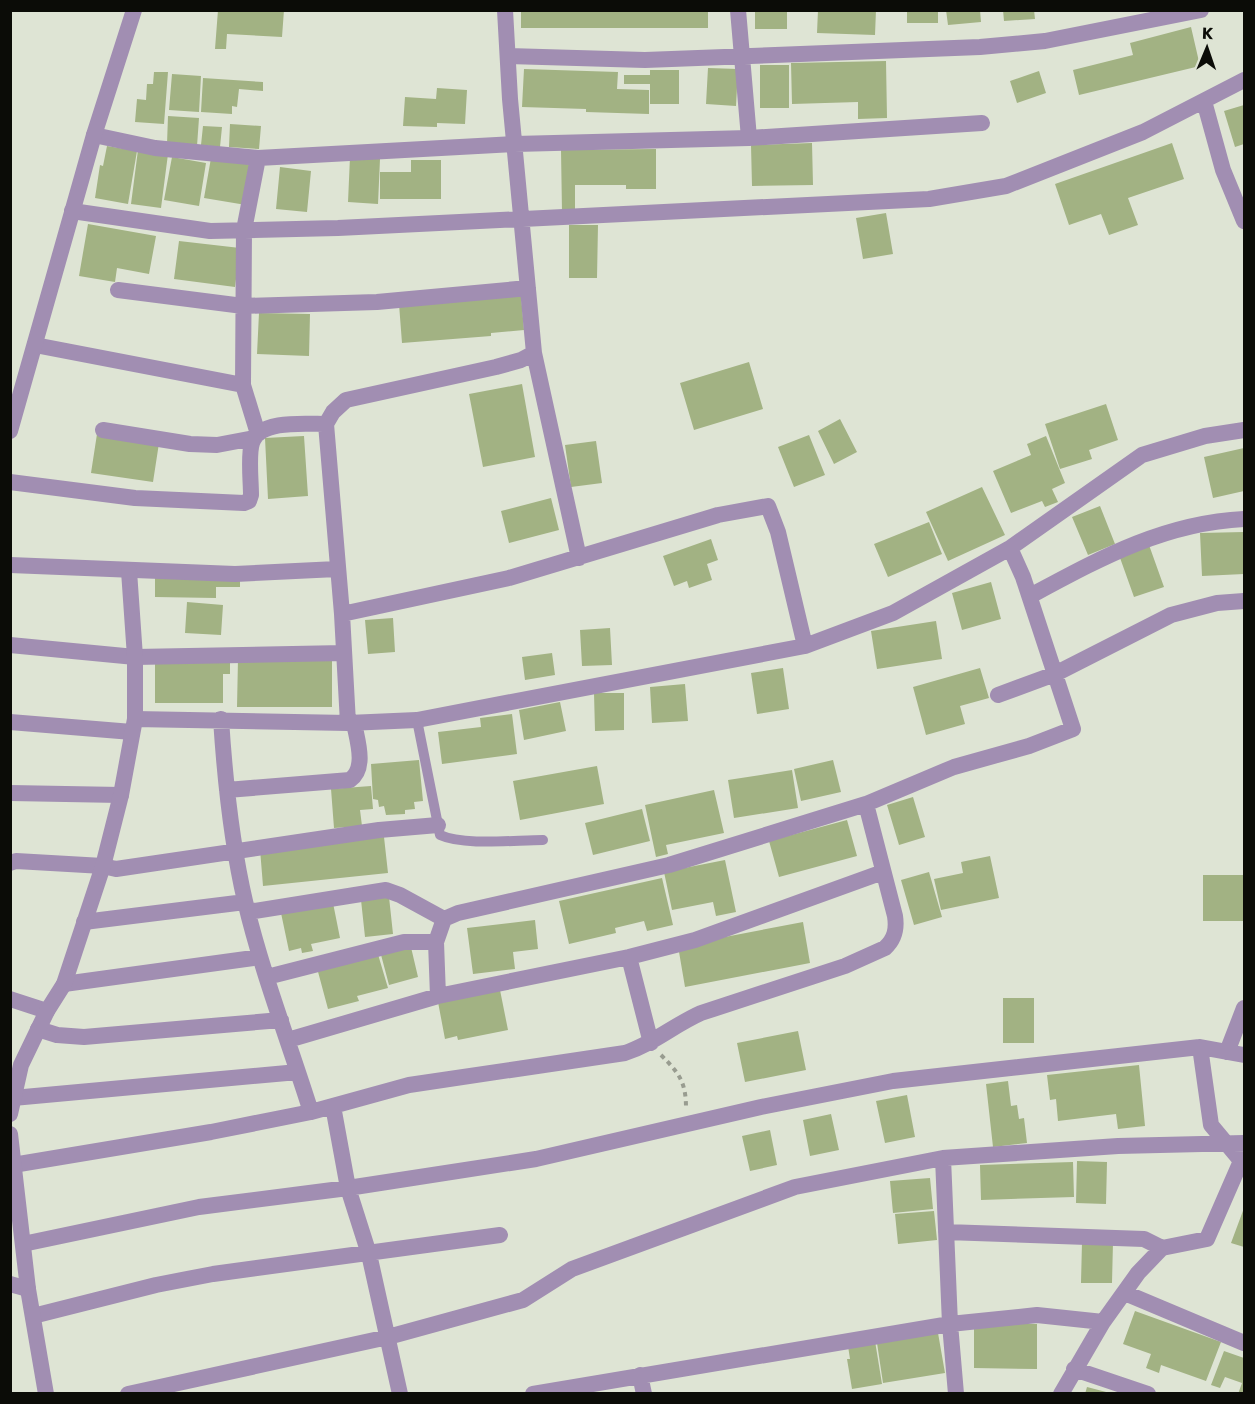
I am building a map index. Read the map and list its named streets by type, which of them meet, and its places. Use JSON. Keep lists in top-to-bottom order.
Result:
{
  "north": "top"
}
